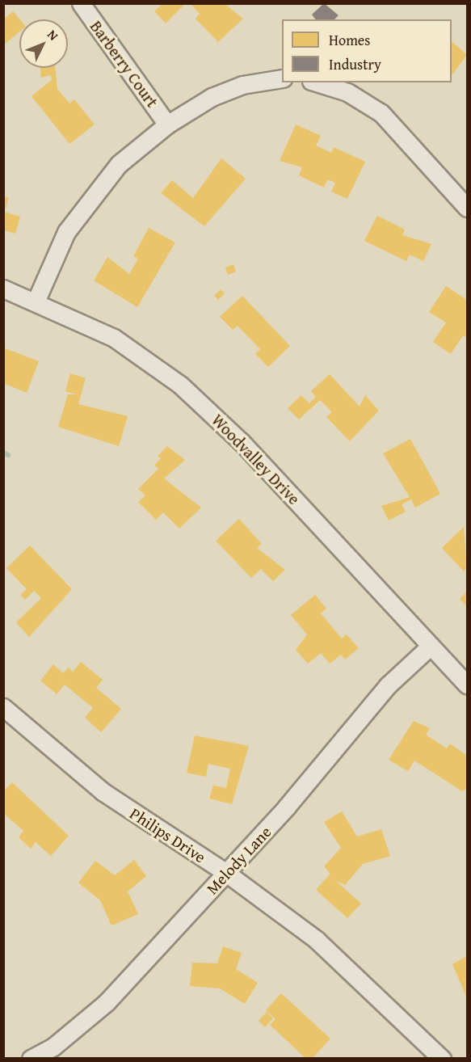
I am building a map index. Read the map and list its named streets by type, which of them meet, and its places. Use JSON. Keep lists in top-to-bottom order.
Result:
{
  "streets": {
    "street": [
      "Barberry Court",
      "Woodvalley Drive",
      "Philips Drive",
      "Melody Lane"
    ]
  },
  "crossings": [
    ["Woodvalley Drive", "Melody Lane"],
    ["Philips Drive", "Melody Lane"]
  ],
  "legend": ["Homes", "Industry"],
  "north": "top right"
}
